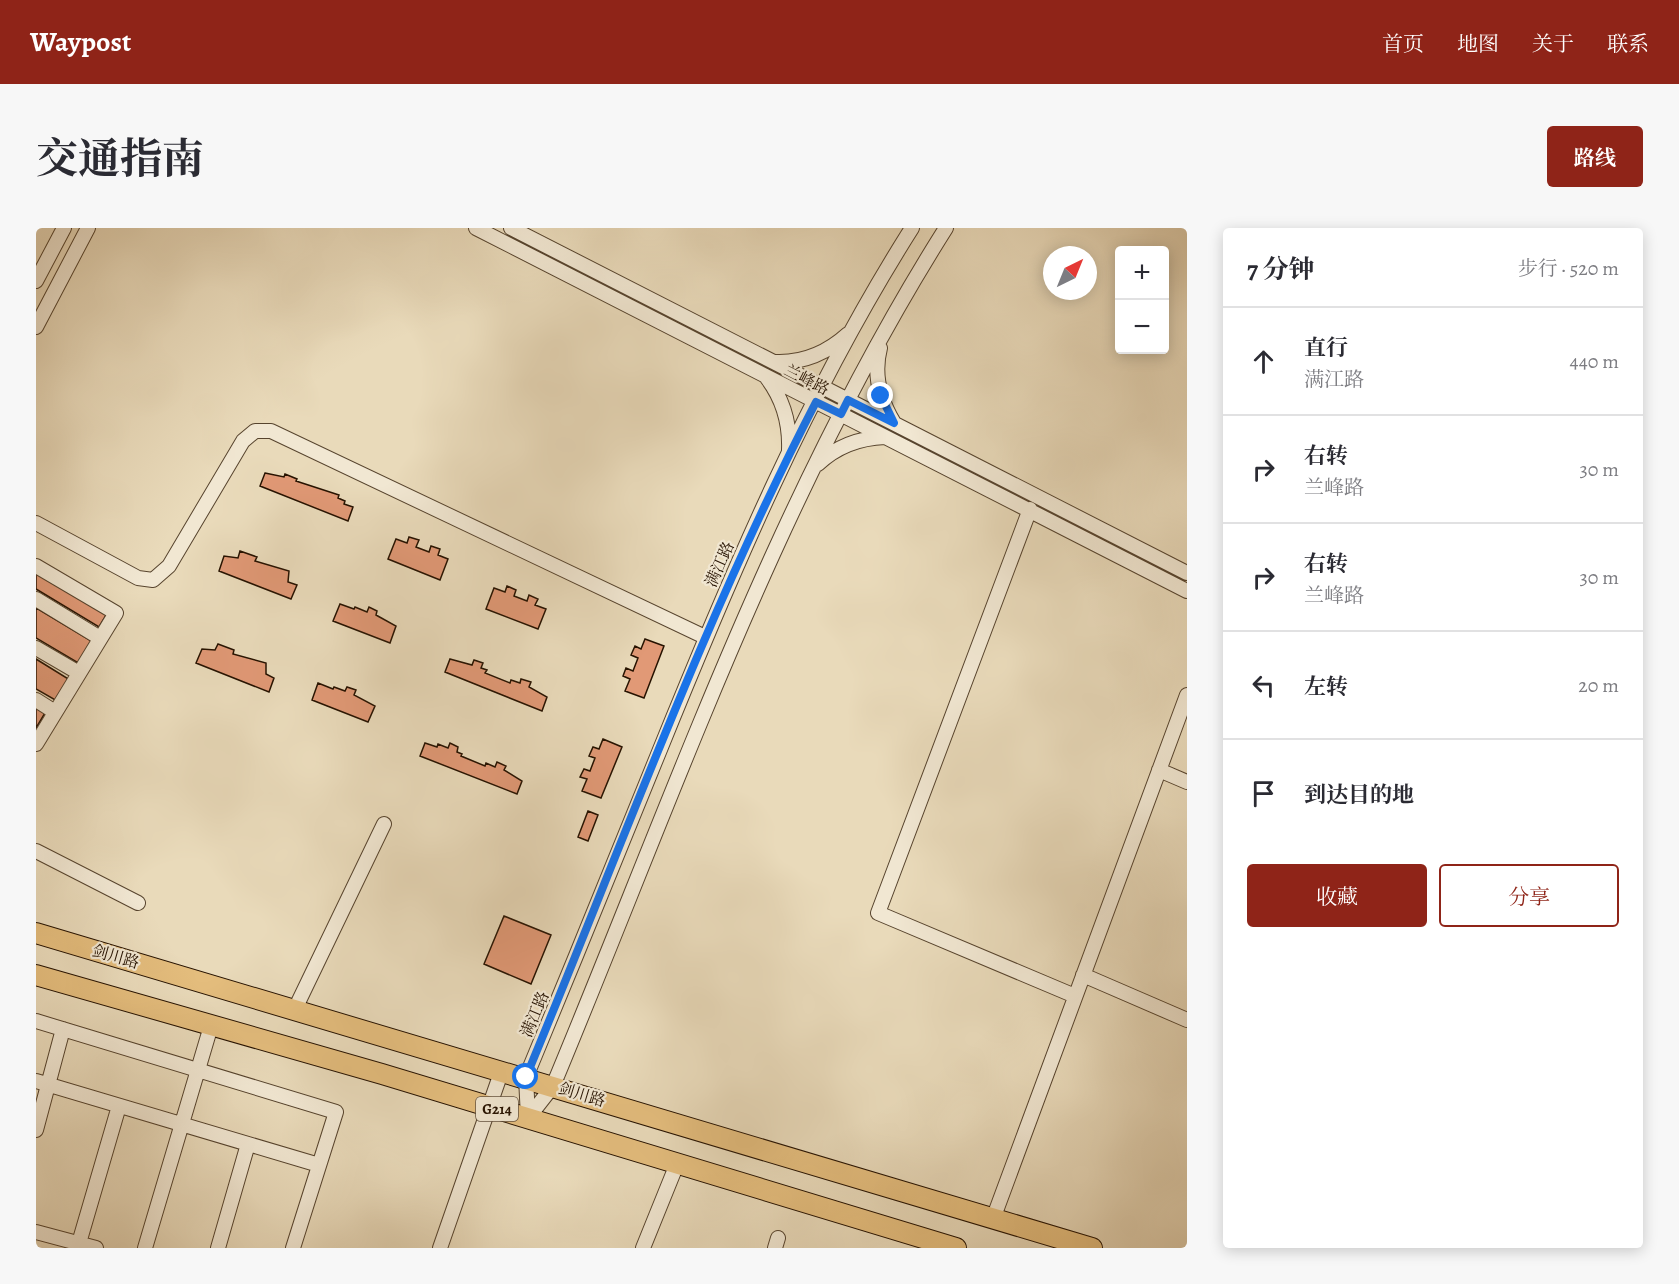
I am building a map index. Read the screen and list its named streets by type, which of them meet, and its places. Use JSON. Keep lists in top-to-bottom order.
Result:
{
  "streets": {
    "highway": ["剑川路", "G214"],
    "street": ["兰峰路", "满江路"]
  },
  "crossings": [
    ["兰峰路", "满江路"],
    ["满江路", "剑川路"],
    ["满江路", "G214"]
  ],
  "north": "top right",
  "page": {
    "header": "Waypost",
    "nav": [
      "首页",
      "地图",
      "关于",
      "联系"
    ],
    "title": "交通指南",
    "buttons": [
      "路线",
      ["收藏", "分享"]
    ],
    "heading": ["7 分钟", "步行 · 520 m"],
    "map_buttons": ["+", "−"],
    "list": [
      ["直行", "满江路", "440 m"],
      ["右转", "兰峰路", "30 m"],
      ["右转", "兰峰路", "30 m"],
      ["左转", "20 m"],
      "到达目的地"
    ]
  }
}
